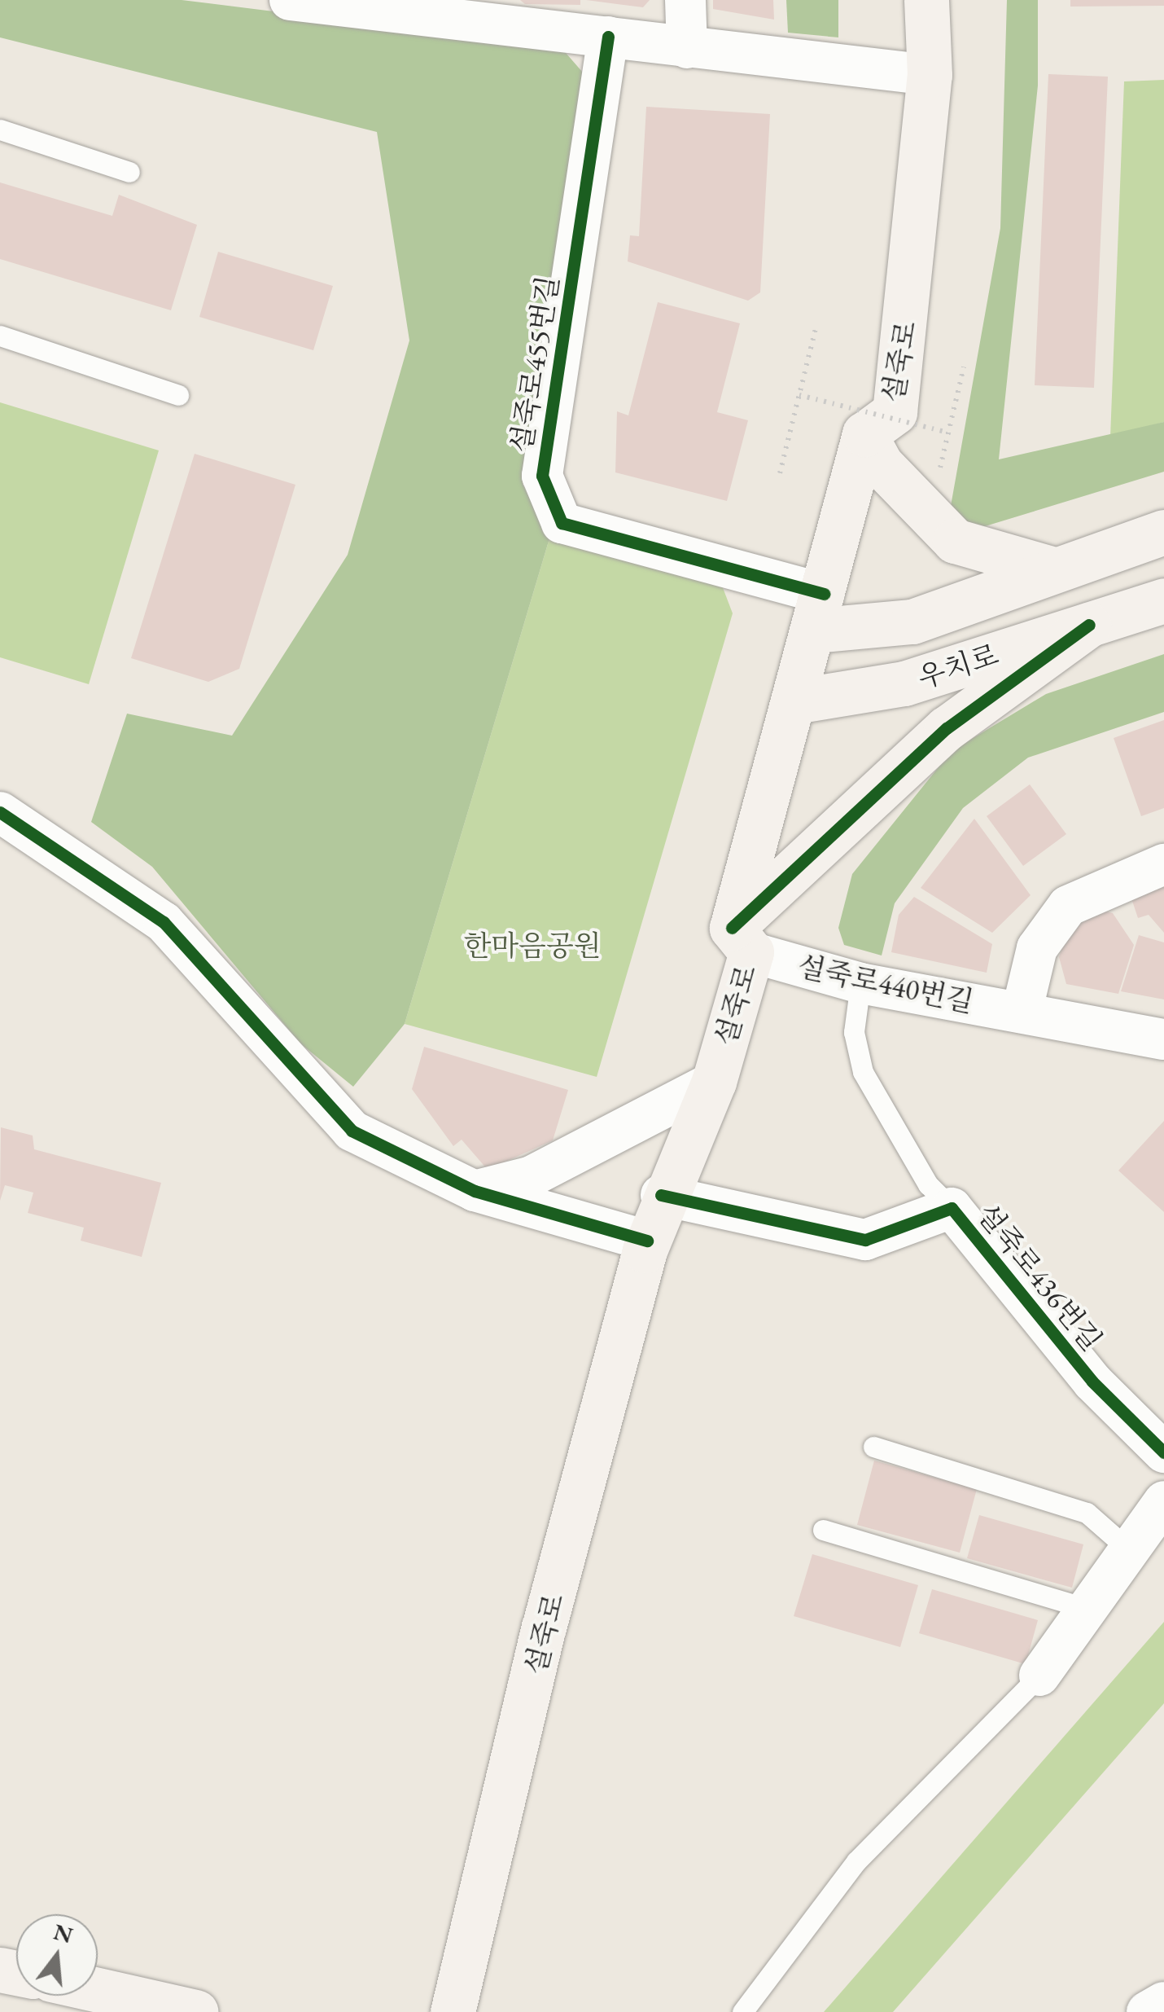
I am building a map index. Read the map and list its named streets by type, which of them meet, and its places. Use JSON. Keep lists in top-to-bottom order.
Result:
{
  "streets": {
    "main road": ["설죽로", "우치로"],
    "street": ["설죽로455번길", "설죽로440번길", "설죽로436번길"]
  },
  "crossings": [
    ["설죽로", "설죽로455번길"],
    ["설죽로", "우치로"],
    ["설죽로", "설죽로440번길"],
    ["설죽로", "설죽로436번길"],
    ["설죽로455번길", "우치로"]
  ],
  "parks": ["한마음공원"],
  "north": "top"
}
